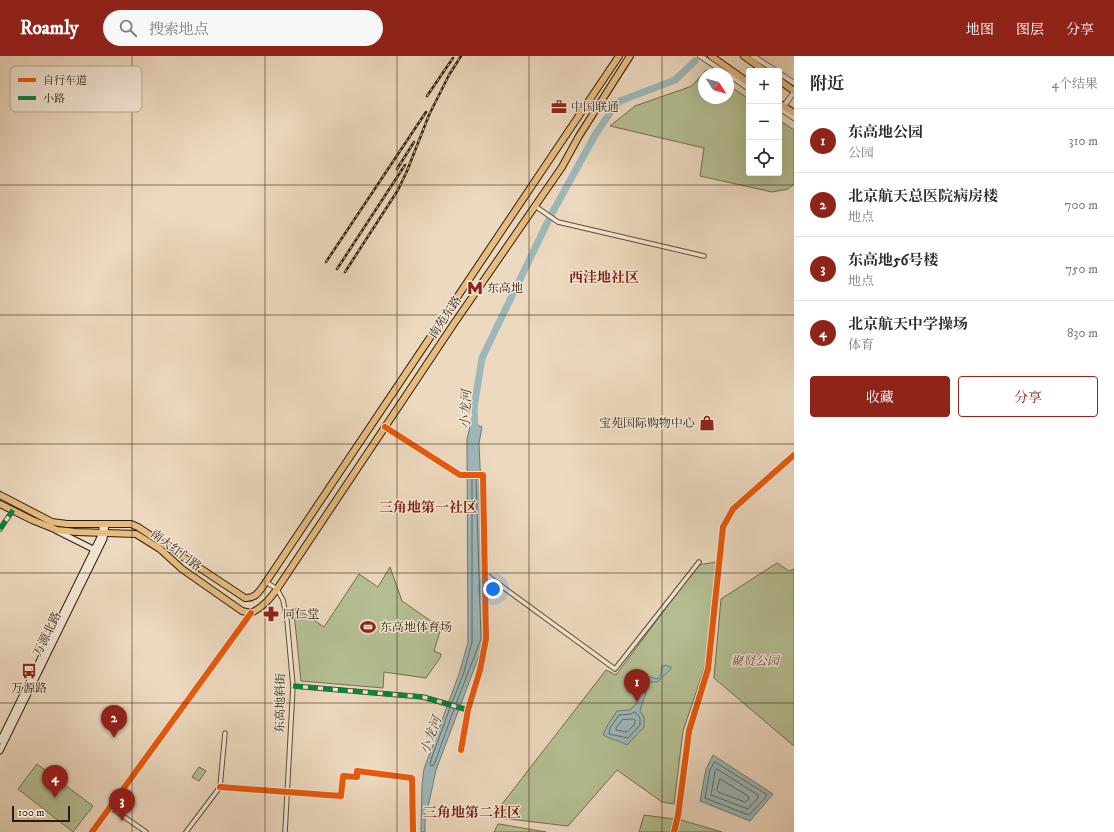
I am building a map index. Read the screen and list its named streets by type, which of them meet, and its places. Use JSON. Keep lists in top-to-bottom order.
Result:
{
  "streets": {
    "highway": ["南苑东路", "南大红门路"],
    "main road": ["万源北路"],
    "street": ["东高地斜街"]
  },
  "crossings": [
    ["南苑东路", "南大红门路"],
    ["南苑东路", "东高地斜街"],
    ["南大红门路", "万源北路"],
    ["南大红门路", "东高地斜街"]
  ],
  "districts": ["西洼地社区", "三角地第一社区", "三角地第二社区"],
  "water": ["小龙河"],
  "parks": ["聚贤公园"],
  "places": {
    "office": ["中国联通"],
    "metro station": ["东高地"],
    "shop": ["宝苑国际购物中心"],
    "pharmacy": ["同仁堂"],
    "sports": ["东高地体育场"],
    "bus stop": ["万源路"]
  },
  "legend": ["自行车道", "小路"],
  "scale_bar": "100 m",
  "north": "bottom right",
  "page": {
    "header": "Roamly",
    "search": "搜索地点",
    "nav": ["地图", "图层", "分享"],
    "heading": ["附近", "4个结果"],
    "map_buttons": ["+", "−"],
    "list": [
      {
        "mark": "1",
        "name": "东高地公园",
        "note": "公园",
        "value": "310 m"
      },
      {
        "mark": "2",
        "name": "北京航天总医院病房楼",
        "note": "地点",
        "value": "700 m"
      },
      {
        "mark": "3",
        "name": "东高地56号楼",
        "note": "地点",
        "value": "750 m"
      },
      {
        "mark": "4",
        "name": "北京航天中学操场",
        "note": "体育",
        "value": "830 m"
      }
    ],
    "buttons": ["收藏", "分享"],
    "pins": [
      "1",
      "2",
      "4",
      "3"
    ],
    "scale": "100 m"
  }
}
